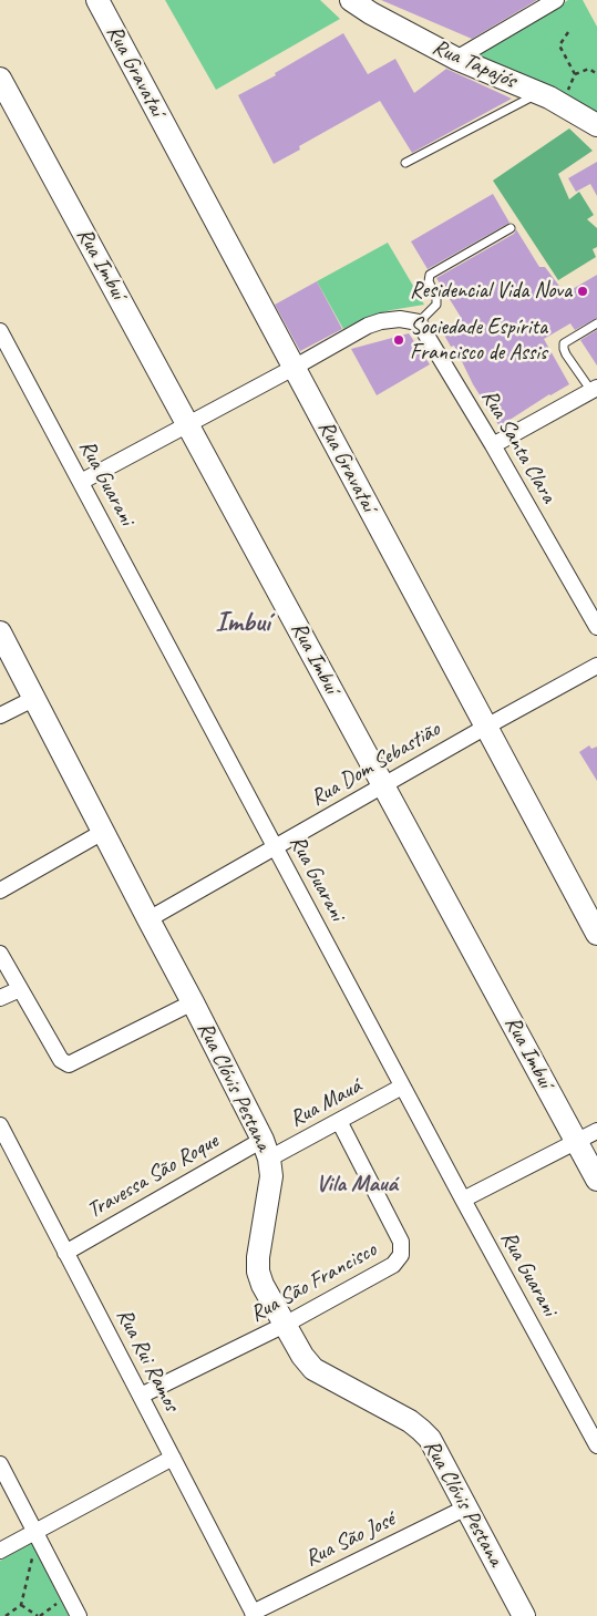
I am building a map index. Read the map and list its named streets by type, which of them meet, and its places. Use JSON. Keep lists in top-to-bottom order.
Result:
{
  "streets": {
    "street": [
      "Rua Tapajós",
      "Rua Gravataí",
      "Rua Imbuí",
      "Rua Santa Clara",
      "Rua Guarani",
      "Rua Dom Sebastião",
      "Rua Clóvis Pestana",
      "Rua Mauá",
      "Travessa São Roque",
      "Rua São Francisco",
      "Rua Rui Ramos",
      "Rua São José"
    ]
  },
  "crossings": [
    ["Rua Gravataí", "Rua Dom Sebastião"],
    ["Rua Imbuí", "Rua Dom Sebastião"],
    ["Rua Guarani", "Rua Dom Sebastião"],
    ["Rua Guarani", "Rua Mauá"],
    ["Rua Dom Sebastião", "Rua Clóvis Pestana"],
    ["Rua Clóvis Pestana", "Rua Mauá"],
    ["Rua Clóvis Pestana", "Travessa São Roque"],
    ["Rua Clóvis Pestana", "Rua São Francisco"],
    ["Rua Clóvis Pestana", "Rua São José"],
    ["Rua Mauá", "Travessa São Roque"],
    ["Rua Mauá", "Rua São Francisco"],
    ["Travessa São Roque", "Rua Rui Ramos"],
    ["Rua São Francisco", "Rua Rui Ramos"],
    ["Rua Rui Ramos", "Rua São José"]
  ],
  "districts": ["Imbuí", "Vila Mauá"],
  "places": ["Residencial Vida Nova", "Sociedade Espírita Francisco de Assis"]
}
